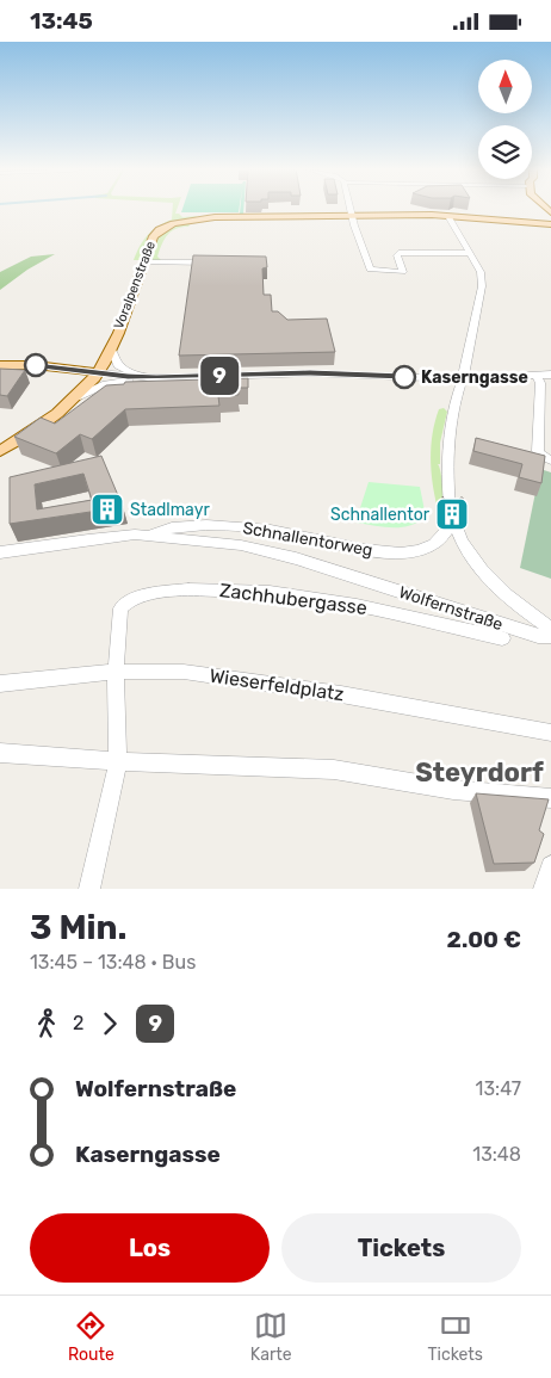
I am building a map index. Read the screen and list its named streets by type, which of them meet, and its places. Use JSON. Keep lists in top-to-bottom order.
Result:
{
  "streets": {
    "main road": ["Voralpenstraße"],
    "street": [
      "Schnallentorweg",
      "Zachhubergasse",
      "Wolfernstraße",
      "Wieserfeldplatz"
    ]
  },
  "crossings": [
    ["Schnallentorweg", "Wolfernstraße"],
    ["Zachhubergasse", "Wieserfeldplatz"]
  ],
  "districts": ["Steyrdorf"],
  "places": {
    "other": ["Kaserngasse"],
    "building": ["Stadlmayr", "Schnallentor"]
  },
  "lines": ["bus line 9"],
  "north": "top",
  "page": {
    "status": "13:45",
    "on_map": "9",
    "heading": ["3 Min.", "13:45 – 13:48 · Bus", "2.00 €"],
    "legs": ["2", "9"],
    "list": [
      {
        "name": "Wolfernstraße",
        "value": "13:47"
      },
      {
        "name": "Kaserngasse",
        "value": "13:48"
      }
    ],
    "buttons": ["Los", "Tickets"],
    "tabs": ["Route", "Karte", "Tickets"]
  }
}
